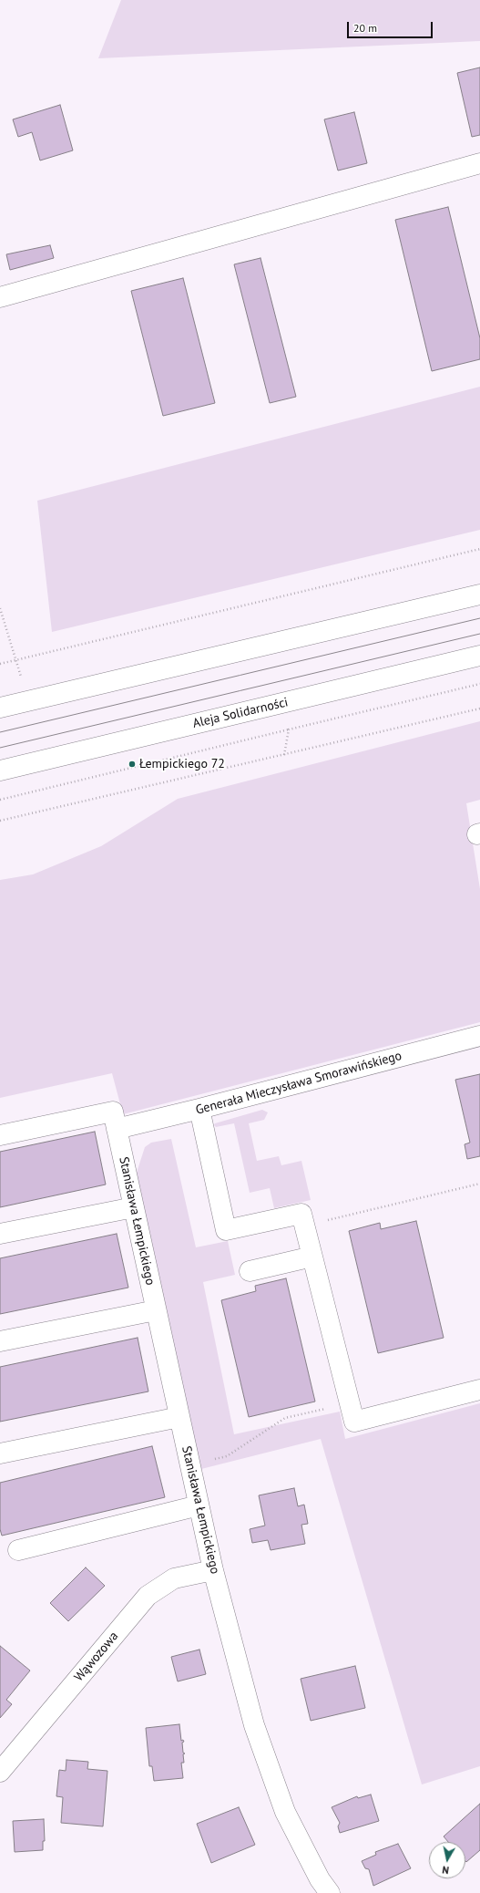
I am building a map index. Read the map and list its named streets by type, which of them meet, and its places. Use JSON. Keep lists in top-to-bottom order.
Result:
{
  "streets": {
    "street": [
      "Aleja Solidarności",
      "Generała Mieczysława Smorawińskiego",
      "Stanisława Łempickiego",
      "Wąwozowa"
    ]
  },
  "crossings": [
    ["Generała Mieczysława Smorawińskiego", "Stanisława Łempickiego"],
    ["Stanisława Łempickiego", "Wąwozowa"]
  ],
  "places": ["Łempickiego 72"],
  "scale_bar": "20 m",
  "north": "bottom"
}
